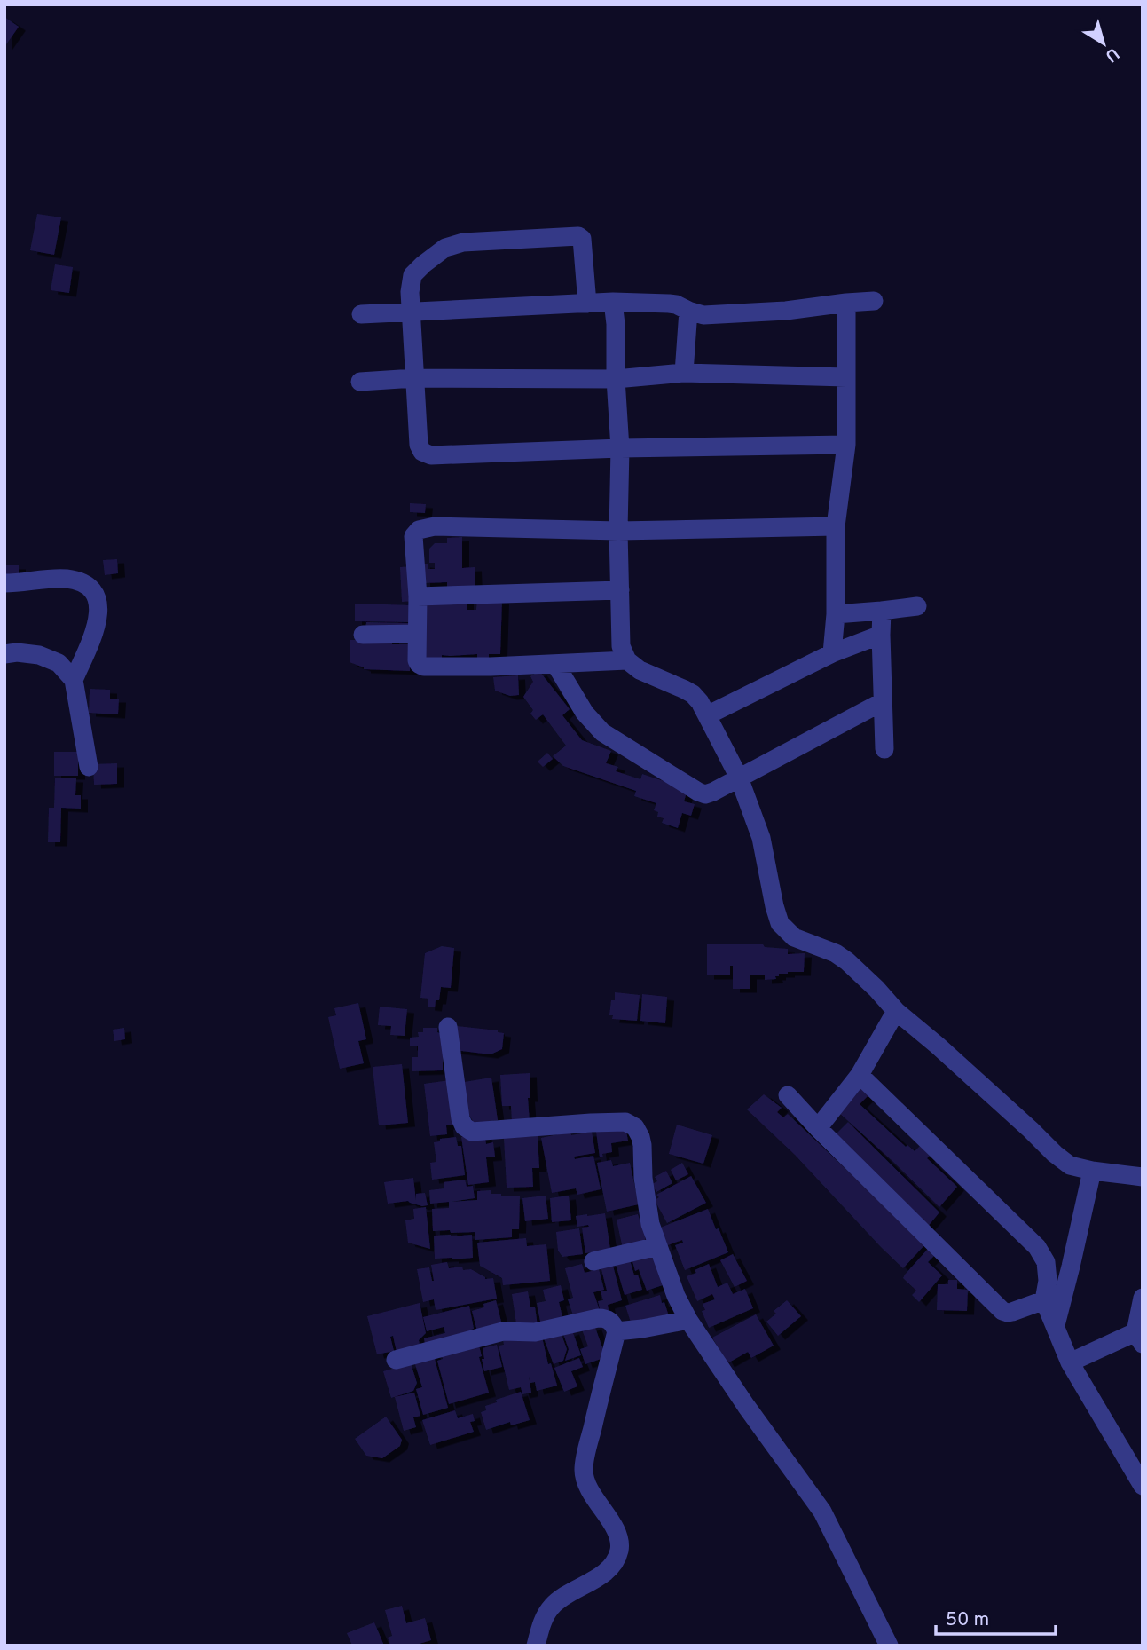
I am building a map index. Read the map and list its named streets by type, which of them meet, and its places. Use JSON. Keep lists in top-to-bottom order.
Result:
{
  "scale_bar": "50 m",
  "north": "bottom right"
}
